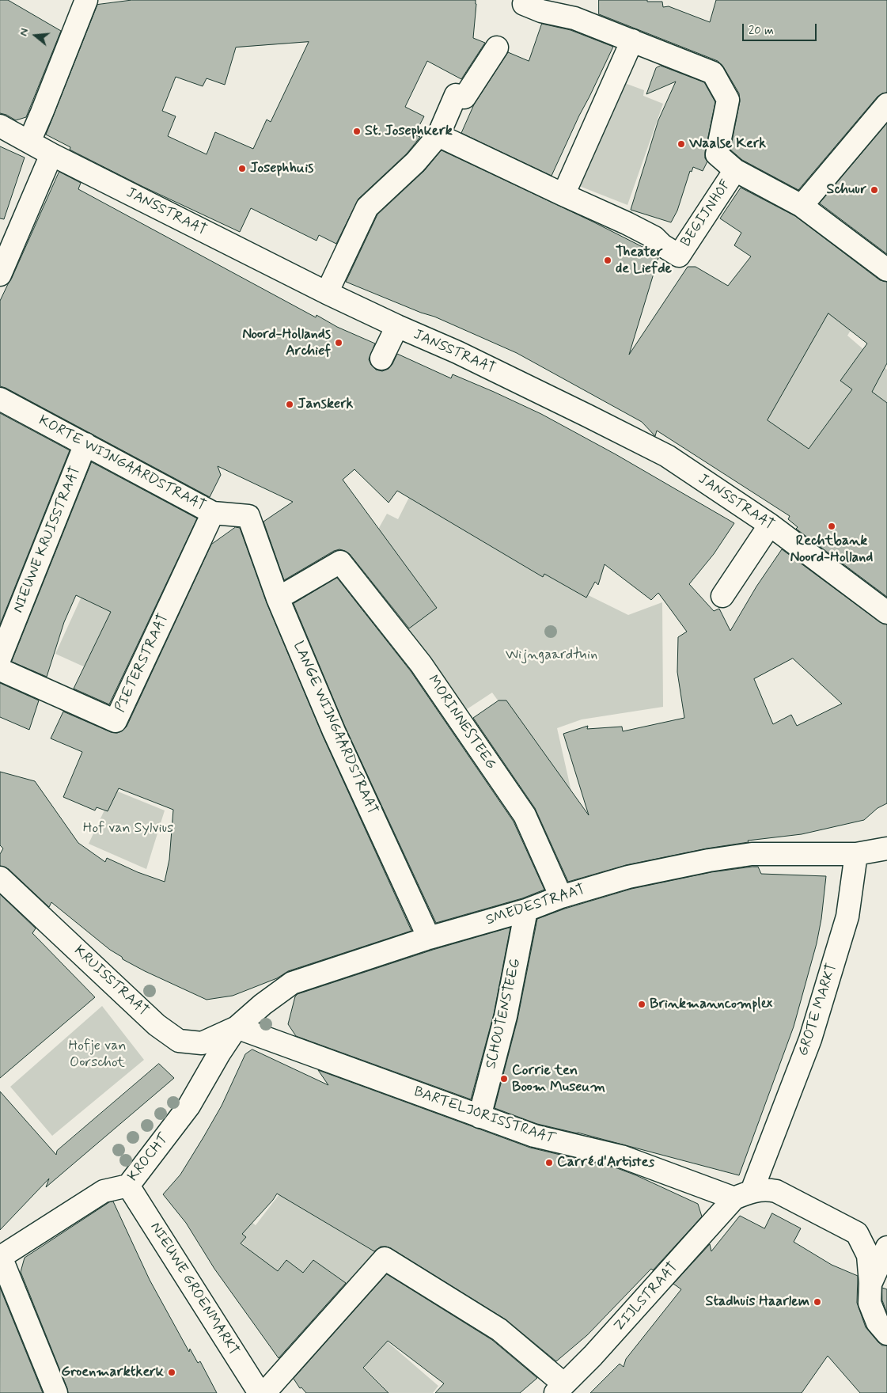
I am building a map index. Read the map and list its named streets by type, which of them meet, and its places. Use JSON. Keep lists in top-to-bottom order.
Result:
{
  "streets": {
    "street": [
      "JANSSTRAAT",
      "BEGIJNHOF",
      "KORTE WIJNGAARDSTRAAT",
      "NIEUWE KRUISSTRAAT",
      "PIETERSTRAAT",
      "MORINNESTEEG",
      "LANGE WIJNGAARDSTRAAT",
      "SMEDESTRAAT",
      "KRUISSTRAAT",
      "GROTE MARKT",
      "SCHOUTENSTEEG",
      "BARTELJORISSTRAAT",
      "KROCHT",
      "NIEUWE GROENMARKT",
      "ZIJLSTRAAT"
    ]
  },
  "crossings": [
    ["KORTE WIJNGAARDSTRAAT", "NIEUWE KRUISSTRAAT"],
    ["KORTE WIJNGAARDSTRAAT", "PIETERSTRAAT"],
    ["KORTE WIJNGAARDSTRAAT", "LANGE WIJNGAARDSTRAAT"],
    ["MORINNESTEEG", "LANGE WIJNGAARDSTRAAT"],
    ["MORINNESTEEG", "SMEDESTRAAT"],
    ["LANGE WIJNGAARDSTRAAT", "SMEDESTRAAT"],
    ["SMEDESTRAAT", "KRUISSTRAAT"],
    ["SMEDESTRAAT", "GROTE MARKT"],
    ["SMEDESTRAAT", "SCHOUTENSTEEG"],
    ["SMEDESTRAAT", "BARTELJORISSTRAAT"],
    ["SMEDESTRAAT", "KROCHT"],
    ["KRUISSTRAAT", "BARTELJORISSTRAAT"],
    ["KRUISSTRAAT", "KROCHT"],
    ["GROTE MARKT", "BARTELJORISSTRAAT"],
    ["GROTE MARKT", "ZIJLSTRAAT"],
    ["SCHOUTENSTEEG", "BARTELJORISSTRAAT"],
    ["BARTELJORISSTRAAT", "KROCHT"],
    ["BARTELJORISSTRAAT", "ZIJLSTRAAT"],
    ["KROCHT", "NIEUWE GROENMARKT"]
  ],
  "parks": ["Wijngaardtuin", "Hof van Sylvius", "Hofje van Oorschot"],
  "places": [
    "St. Josephkerk",
    "Waalse Kerk",
    "Josephhuis",
    "Schuur",
    "Theater de Liefde",
    "Noord-Hollands Archief",
    "Janskerk",
    "Rechtbank Noord-Holland",
    "Brinkmanncomplex",
    "Corrie ten Boom Museum",
    "Carré d'Artistes",
    "Stadhuis Haarlem",
    "Groenmarktkerk"
  ],
  "scale_bar": "20 m",
  "north": "left"
}
